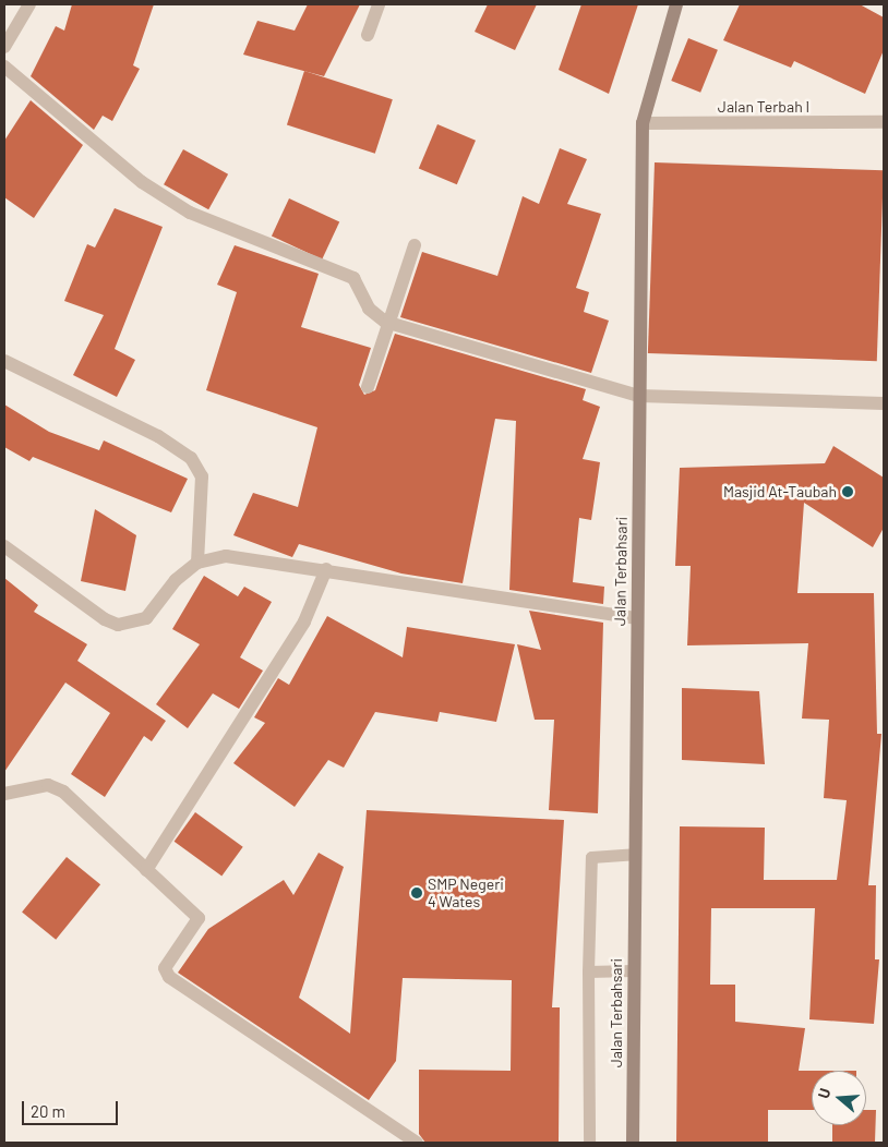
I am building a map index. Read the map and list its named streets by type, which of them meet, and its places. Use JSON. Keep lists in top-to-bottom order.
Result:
{
  "streets": {
    "street": ["Jalan Terbah I", "Jalan Terbahsari"]
  },
  "crossings": [
    ["Jalan Terbah I", "Jalan Terbahsari"]
  ],
  "places": ["Masjid At-Taubah", "SMP Negeri 4 Wates"],
  "scale_bar": "20 m",
  "north": "left"
}
